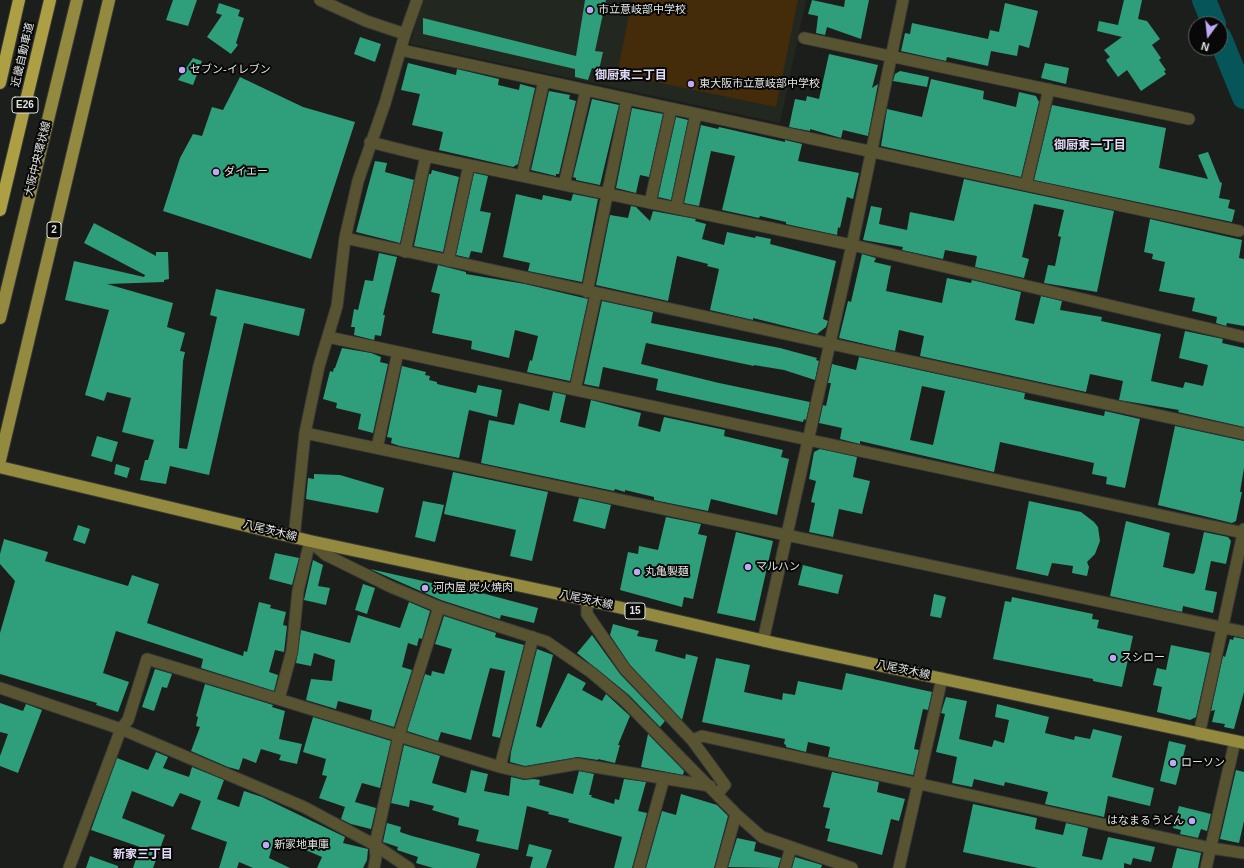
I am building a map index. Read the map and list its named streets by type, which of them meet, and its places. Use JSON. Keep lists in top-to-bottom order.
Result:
{
  "streets": {
    "highway": ["近畿自動車道", "E26"],
    "main road": [
      "大阪中央環状線",
      "2",
      "八尾茨木線",
      "15"
    ]
  },
  "districts": ["御厨東二丁目", "御厨東一丁目", "新家三丁目"],
  "places": [
    "市立意岐部中学校",
    "セブン-イレブン",
    "東大阪市立意岐部中学校",
    "ダイエー",
    "マルハン",
    "丸亀製麺",
    "河内屋 炭火焼肉",
    "スシロー",
    "ローソン",
    "はなまるうどん",
    "新家地車庫"
  ],
  "north": "bottom"
}
